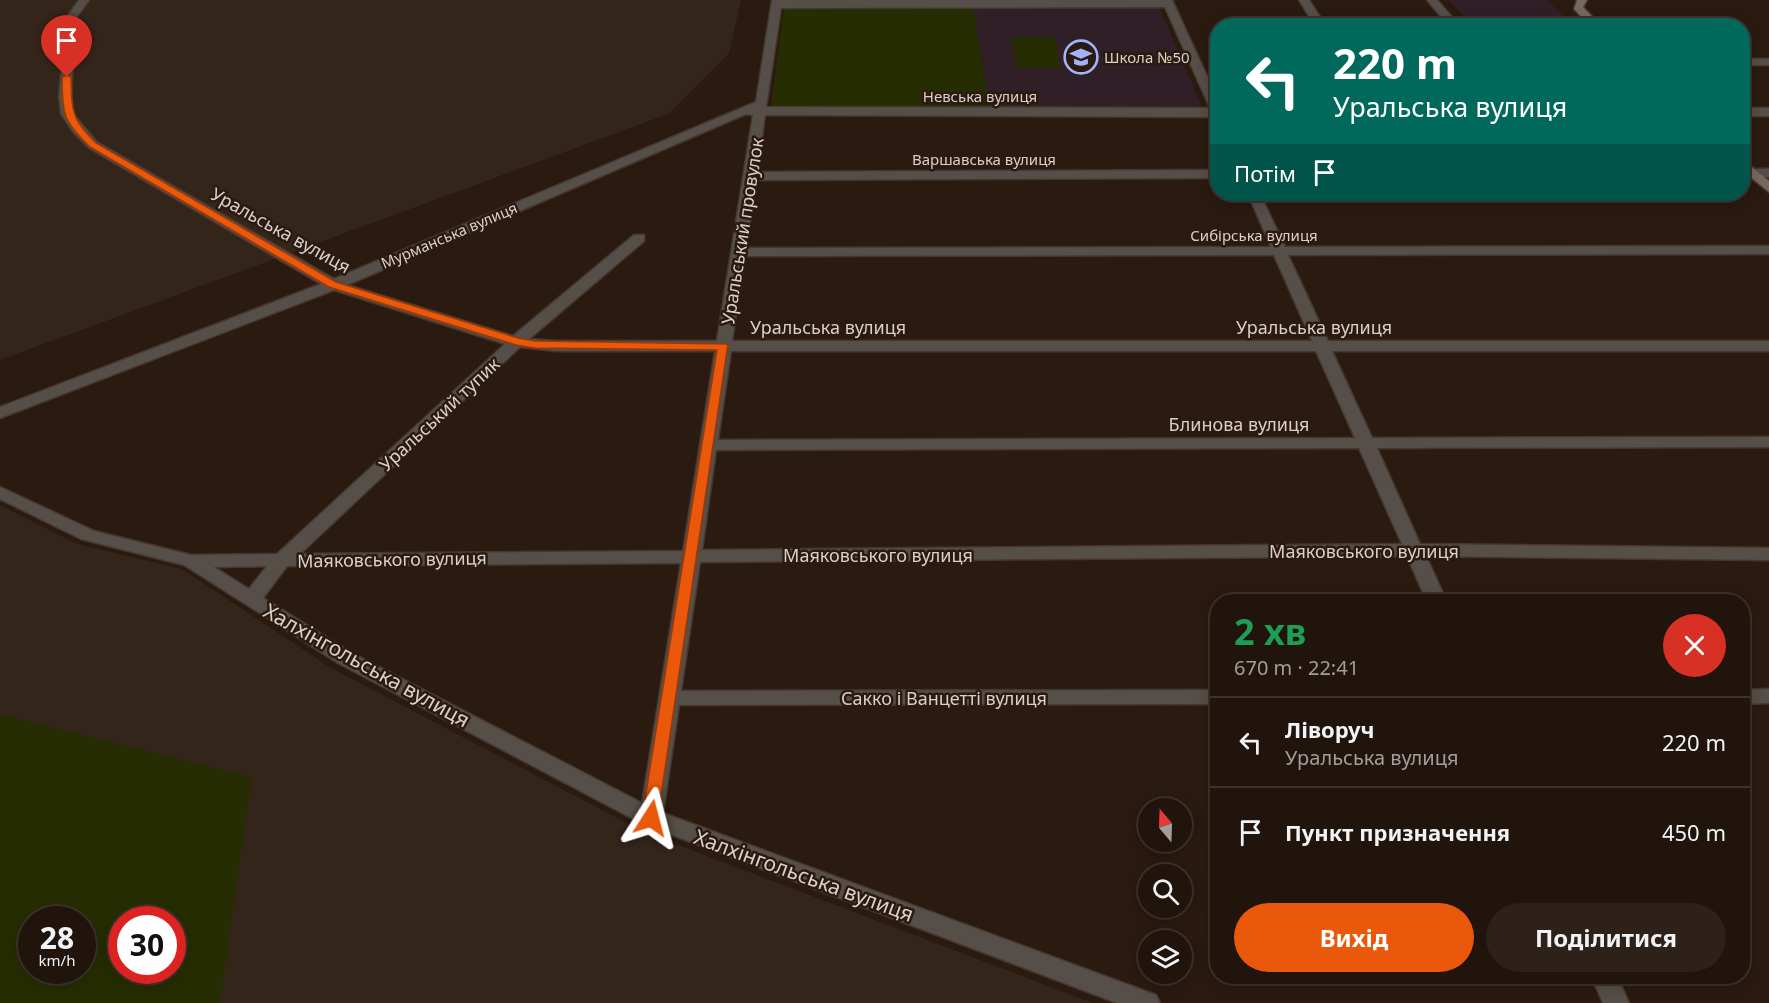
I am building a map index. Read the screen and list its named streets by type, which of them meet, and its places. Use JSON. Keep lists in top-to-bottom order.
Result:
{
  "streets": {
    "street": [
      "Невська вулиця",
      "Варшавська вулиця",
      "Уральська вулиця",
      "Уральський провулок",
      "Мурманська вулиця",
      "Сибірська вулиця",
      "Уральський тупик",
      "Блинова вулиця",
      "Маяковського вулиця",
      "Халхінгольська вулиця",
      "Сакко і Ванцетті вулиця"
    ]
  },
  "crossings": [
    ["Невська вулиця", "Уральський провулок"],
    ["Невська вулиця", "Мурманська вулиця"],
    ["Варшавська вулиця", "Уральський провулок"],
    ["Уральська вулиця", "Уральський провулок"],
    ["Уральська вулиця", "Мурманська вулиця"],
    ["Уральська вулиця", "Уральський тупик"],
    ["Уральський провулок", "Мурманська вулиця"],
    ["Уральський провулок", "Сибірська вулиця"],
    ["Уральський провулок", "Блинова вулиця"],
    ["Уральський провулок", "Маяковського вулиця"],
    ["Уральський провулок", "Халхінгольська вулиця"],
    ["Уральський провулок", "Сакко і Ванцетті вулиця"],
    ["Уральський тупик", "Маяковського вулиця"],
    ["Уральський тупик", "Халхінгольська вулиця"],
    ["Маяковського вулиця", "Халхінгольська вулиця"]
  ],
  "places": {
    "school or university": ["Школа №50"]
  },
  "north": "top",
  "page": {
    "turn": ["220 m", "Уральська вулиця"],
    "then": "Потім",
    "heading": ["2 хв", "670 m · 22:41"],
    "list": [
      {
        "name": "Ліворуч",
        "note": "Уральська вулиця",
        "value": "220 m"
      },
      {
        "name": "Пункт призначення",
        "value": "450 m"
      }
    ],
    "buttons": ["Вихід", "Поділитися"],
    "speed": "28 km/h",
    "limit": "30"
  }
}
